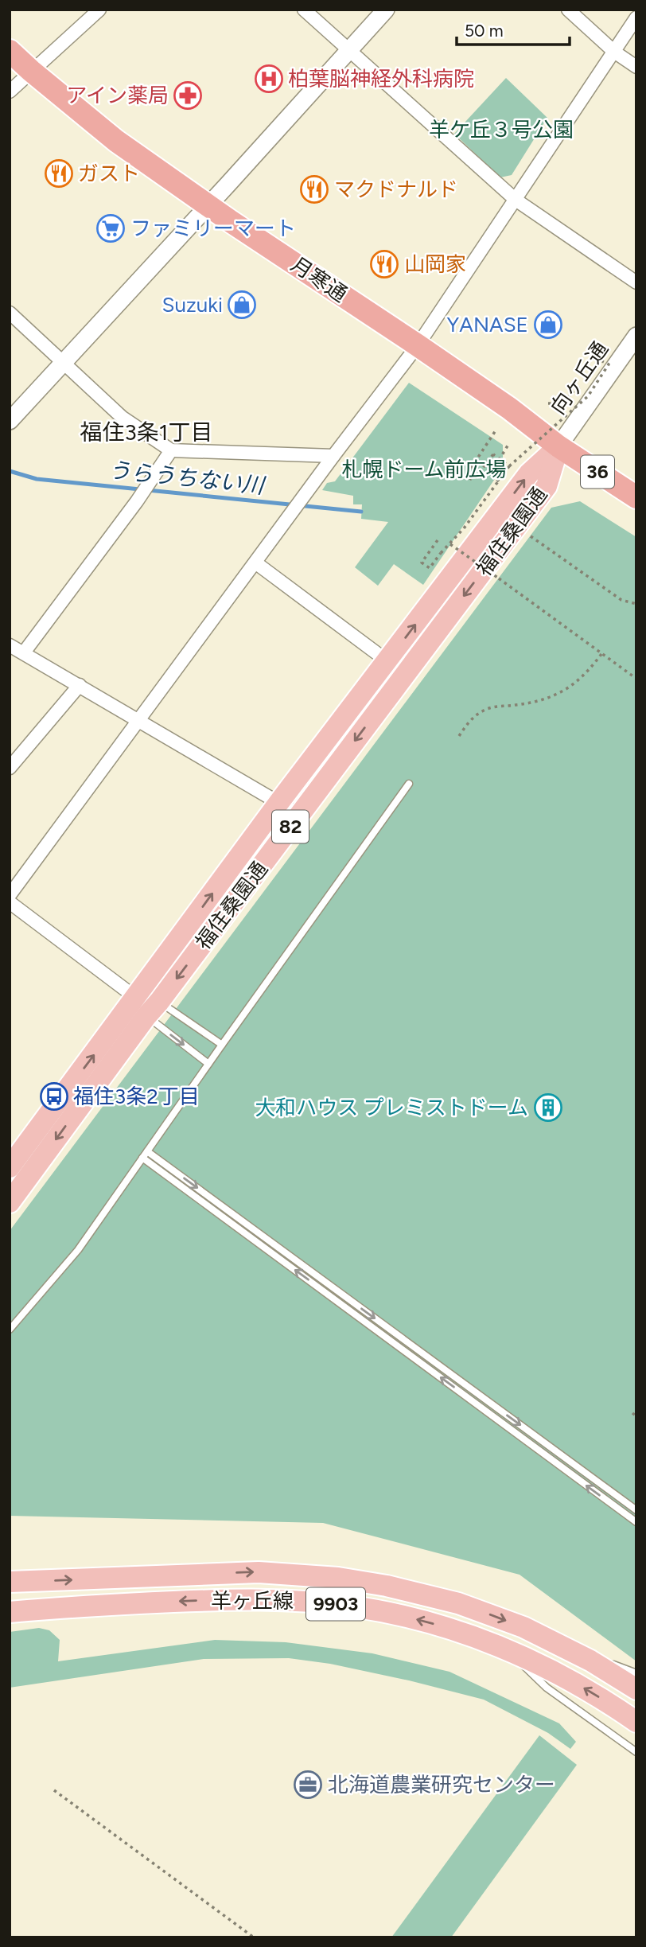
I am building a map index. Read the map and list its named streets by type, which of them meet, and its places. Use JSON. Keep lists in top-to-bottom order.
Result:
{
  "streets": {
    "highway": ["月寒通", "36"],
    "main road": [
      "福住桑園通",
      "82",
      "羊ヶ丘線",
      "9903"
    ],
    "street": ["向ヶ丘通"]
  },
  "crossings": [
    ["月寒通", "向ヶ丘通"],
    ["月寒通", "福住桑園通"],
    ["向ヶ丘通", "福住桑園通"]
  ],
  "districts": ["福住3条1丁目"],
  "water": ["うらうちない川"],
  "parks": ["羊ケ丘３号公園", "札幌ドーム前広場"],
  "places": {
    "hospital": ["柏葉脳神経外科病院"],
    "pharmacy": ["アイン薬局"],
    "restaurant": ["ガスト", "マクドナルド", "山岡家"],
    "supermarket": ["ファミリーマート"],
    "shop": ["Suzuki", "YANASE"],
    "bus stop": ["福住3条2丁目"],
    "building": ["大和ハウス プレミストドーム"],
    "office": ["北海道農業研究センター"]
  },
  "scale_bar": "50 m"
}
